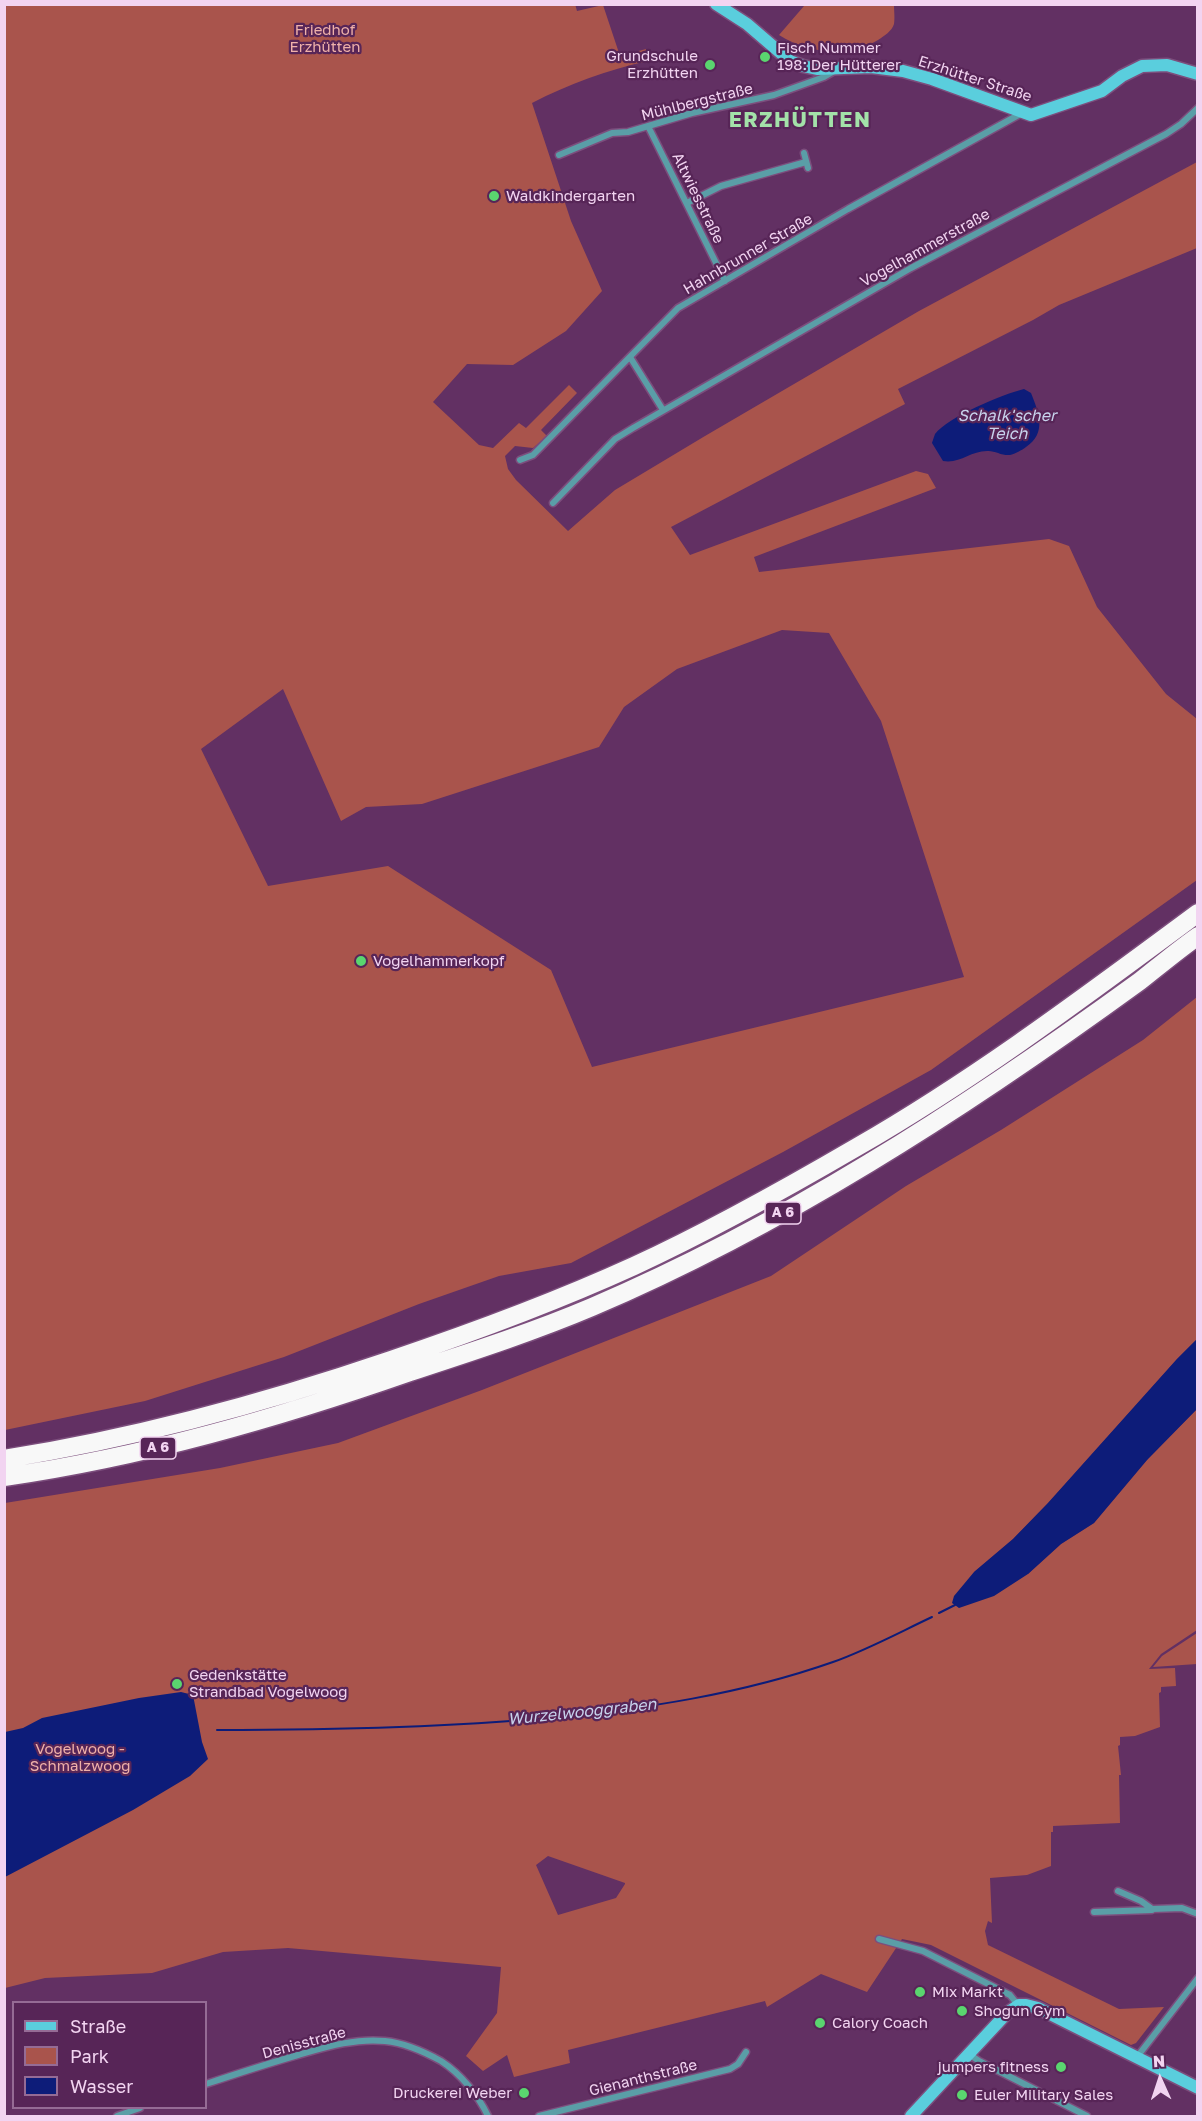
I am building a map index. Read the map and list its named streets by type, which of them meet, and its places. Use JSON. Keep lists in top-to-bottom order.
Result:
{
  "streets": {
    "highway": ["A 6"],
    "street": [
      "Erzhütter Straße",
      "Mühlbergstraße",
      "Altwiesstraße",
      "Vogelhammerstraße",
      "Hahnbrunner Straße",
      "Denisstraße",
      "Gienanthstraße"
    ]
  },
  "crossings": [
    ["Erzhütter Straße", "Mühlbergstraße"],
    ["Erzhütter Straße", "Hahnbrunner Straße"],
    ["Mühlbergstraße", "Altwiesstraße"],
    ["Altwiesstraße", "Hahnbrunner Straße"]
  ],
  "districts": ["ERZHÜTTEN"],
  "water": ["Schalk'scher Teich", "Wurzelwooggraben"],
  "parks": ["Friedhof Erzhütten", "Vogelwoog - Schmalzwoog"],
  "places": [
    "Fisch Nummer 198: Der Hütterer",
    "Grundschule Erzhütten",
    "Waldkindergarten",
    "Vogelhammerkopf",
    "Gedenkstätte Strandbad Vogelwoog",
    "Mix Markt",
    "Shogun Gym",
    "Calory Coach",
    "jumpers fitness",
    "Druckerei Weber",
    "Euler Military Sales"
  ],
  "legend": ["Straße", "Park", "Wasser"],
  "north": "top"
}
